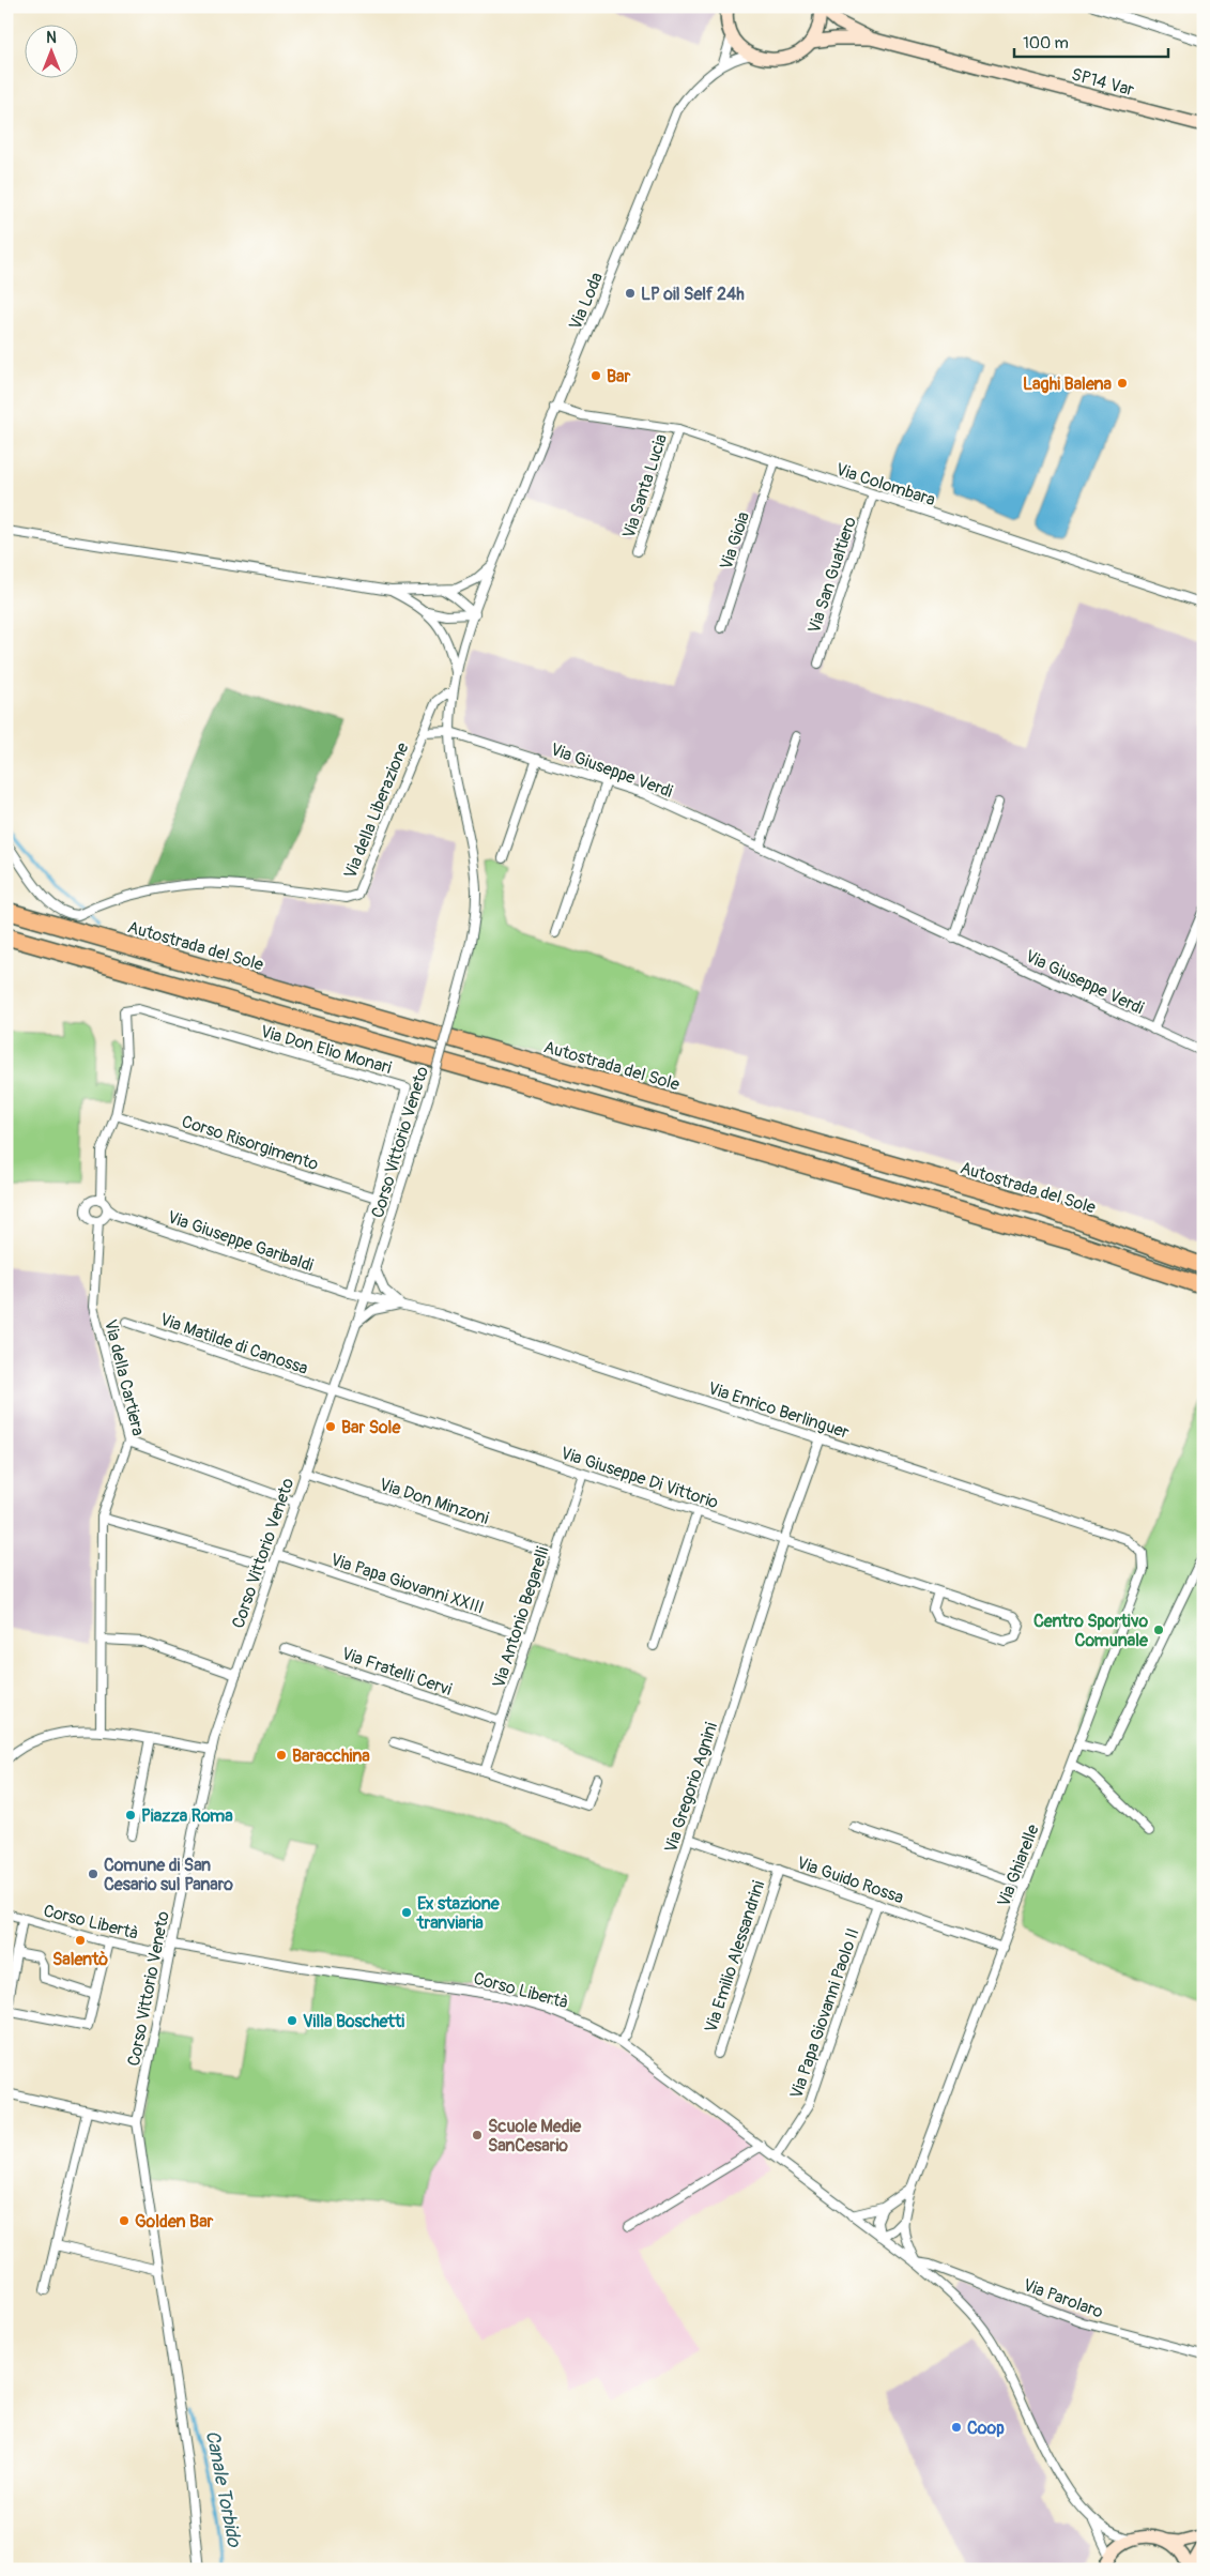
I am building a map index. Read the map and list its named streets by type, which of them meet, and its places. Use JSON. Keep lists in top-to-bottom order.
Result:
{
  "streets": {
    "highway": ["Autostrada del Sole"],
    "main road": ["SP14 Var"],
    "street": [
      "Via Loda",
      "Via Colombara",
      "Via Santa Lucia",
      "Via Gioia",
      "Via San Gualtiero",
      "Via Giuseppe Verdi",
      "Via della Liberazione",
      "Via Don Elio Monari",
      "Corso Risorgimento",
      "Corso Vittorio Veneto",
      "Via Giuseppe Garibaldi",
      "Via Matilde di Canossa",
      "Via della Cartiera",
      "Via Enrico Berlinguer",
      "Via Giuseppe Di Vittorio",
      "Via Don Minzoni",
      "Via Papa Giovanni XXIII",
      "Via Antonio Begarelli",
      "Via Fratelli Cervi",
      "Via Gregorio Agnini",
      "Via Ghiarelle",
      "Via Guido Rossa",
      "Corso Libertà",
      "Via Emilio Alessandrini",
      "Via Papa Giovanni Paolo II",
      "Via Parolaro"
    ]
  },
  "crossings": [
    ["Via Loda", "Via Colombara"],
    ["Via Loda", "Corso Vittorio Veneto"],
    ["Via Colombara", "Via Santa Lucia"],
    ["Via Colombara", "Via Gioia"],
    ["Via Colombara", "Via San Gualtiero"],
    ["Via Giuseppe Verdi", "Via della Liberazione"],
    ["Via Giuseppe Verdi", "Corso Vittorio Veneto"],
    ["Via della Liberazione", "Corso Vittorio Veneto"],
    ["Via Don Elio Monari", "Corso Risorgimento"],
    ["Via Don Elio Monari", "Via Giuseppe Garibaldi"],
    ["Corso Vittorio Veneto", "Via Giuseppe Garibaldi"],
    ["Corso Vittorio Veneto", "Via Matilde di Canossa"],
    ["Corso Vittorio Veneto", "Via Enrico Berlinguer"],
    ["Corso Vittorio Veneto", "Via Giuseppe Di Vittorio"],
    ["Corso Vittorio Veneto", "Via Don Minzoni"],
    ["Corso Vittorio Veneto", "Via Papa Giovanni XXIII"],
    ["Corso Vittorio Veneto", "Corso Libertà"],
    ["Via Giuseppe Garibaldi", "Via della Cartiera"],
    ["Via Giuseppe Garibaldi", "Via Enrico Berlinguer"],
    ["Via Matilde di Canossa", "Via Giuseppe Di Vittorio"],
    ["Via Enrico Berlinguer", "Via Gregorio Agnini"],
    ["Via Enrico Berlinguer", "Via Ghiarelle"],
    ["Via Giuseppe Di Vittorio", "Via Antonio Begarelli"],
    ["Via Giuseppe Di Vittorio", "Via Gregorio Agnini"],
    ["Via Don Minzoni", "Via Antonio Begarelli"],
    ["Via Papa Giovanni XXIII", "Via Antonio Begarelli"],
    ["Via Antonio Begarelli", "Via Fratelli Cervi"],
    ["Via Gregorio Agnini", "Via Guido Rossa"],
    ["Via Gregorio Agnini", "Corso Libertà"],
    ["Via Ghiarelle", "Via Guido Rossa"],
    ["Via Ghiarelle", "Corso Libertà"],
    ["Via Ghiarelle", "Via Parolaro"],
    ["Via Guido Rossa", "Via Emilio Alessandrini"],
    ["Via Guido Rossa", "Via Papa Giovanni Paolo II"],
    ["Corso Libertà", "Via Papa Giovanni Paolo II"],
    ["Corso Libertà", "Via Parolaro"]
  ],
  "water": ["Canale Torbido"],
  "places": [
    "LP oil Self 24h",
    "Bar",
    "Laghi Balena",
    "Bar Sole",
    "Centro Sportivo Comunale",
    "Baracchina",
    "Piazza Roma",
    "Comune di San Cesario sul Panaro",
    "Ex stazione tranviaria",
    "Salentò",
    "Villa Boschetti",
    "Scuole Medie SanCesario",
    "Golden Bar",
    "Coop"
  ],
  "scale_bar": "100 m",
  "north": "top"
}
